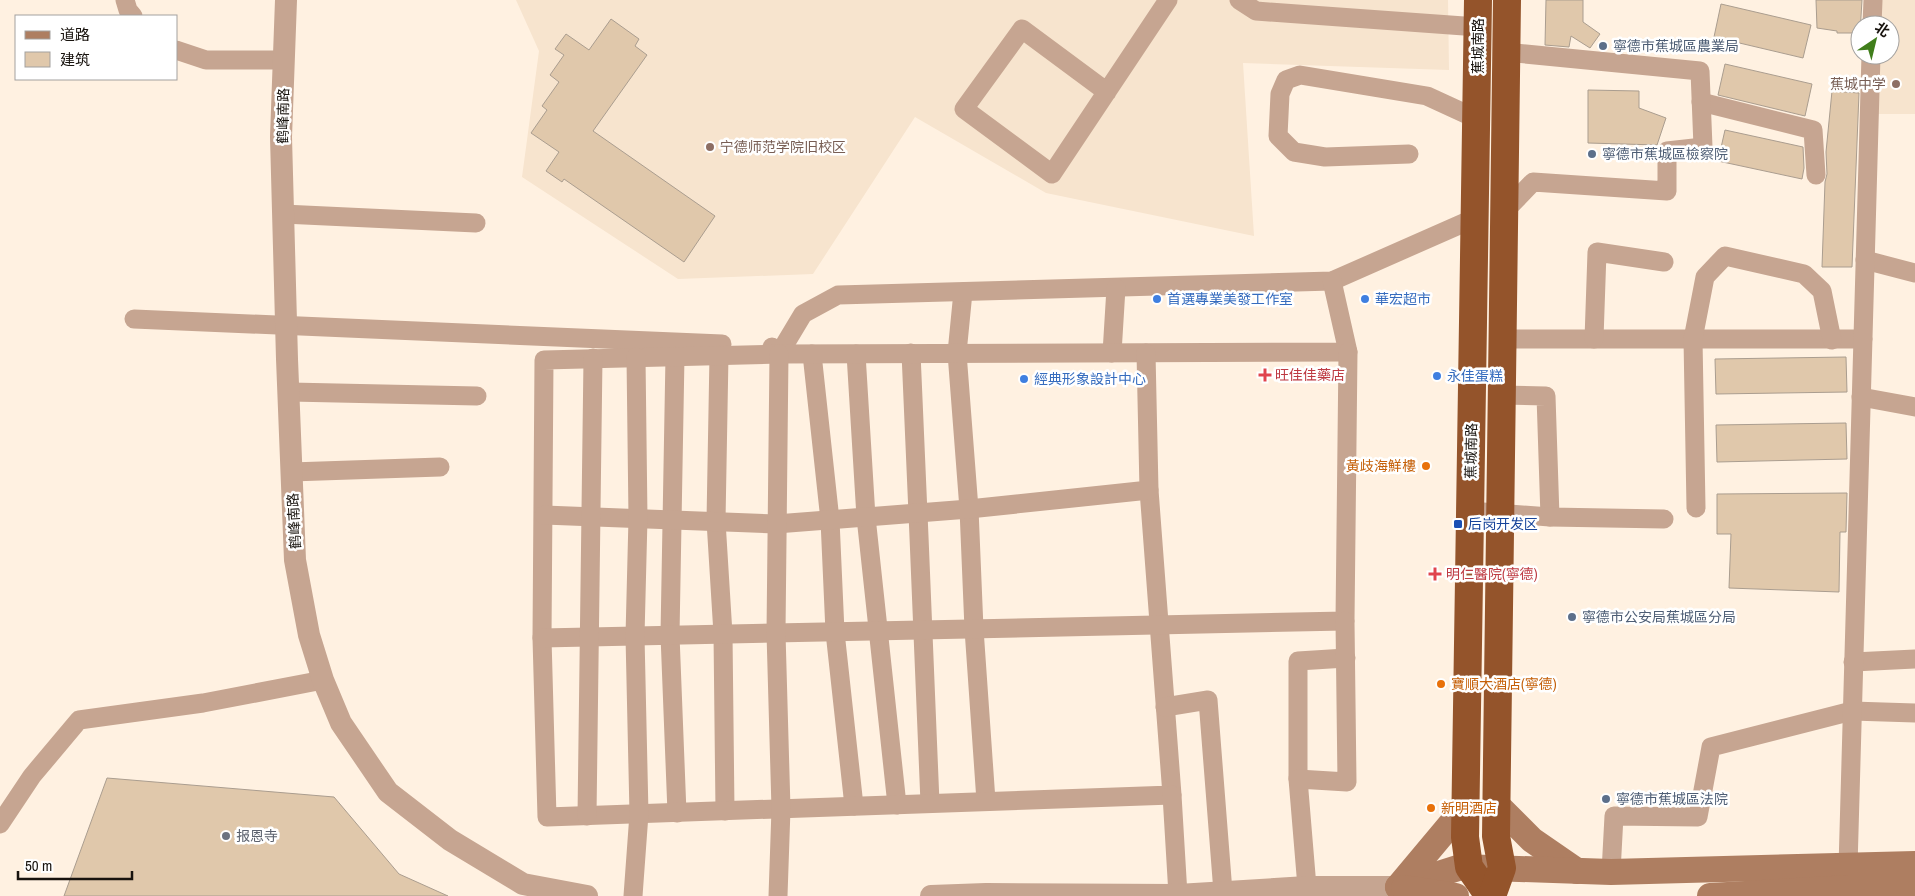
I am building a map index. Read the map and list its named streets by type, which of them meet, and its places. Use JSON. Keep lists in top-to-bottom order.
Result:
{
  "streets": {
    "highway": ["蕉城南路"],
    "street": ["鹤峰南路"]
  },
  "places": {
    "other": [
      "寧德市蕉城區農業局",
      "蕉城中学",
      "宁德师范学院旧校区",
      "寧德市蕉城區檢察院",
      "首選專業美發工作室",
      "華宏超市",
      "永佳蛋糕",
      "經典形象設計中心",
      "黃歧海鮮樓",
      "寧德市公安局蕉城區分局",
      "寶順大酒店(寧德)",
      "寧德市蕉城區法院",
      "新明酒店",
      "报恩寺"
    ],
    "health": ["旺佳佳藥店", "明仁醫院(寧德)"],
    "transit": ["后岗开发区"]
  },
  "legend": ["道路", "建筑"],
  "scale_bar": "50 m",
  "north": "top right"
}
